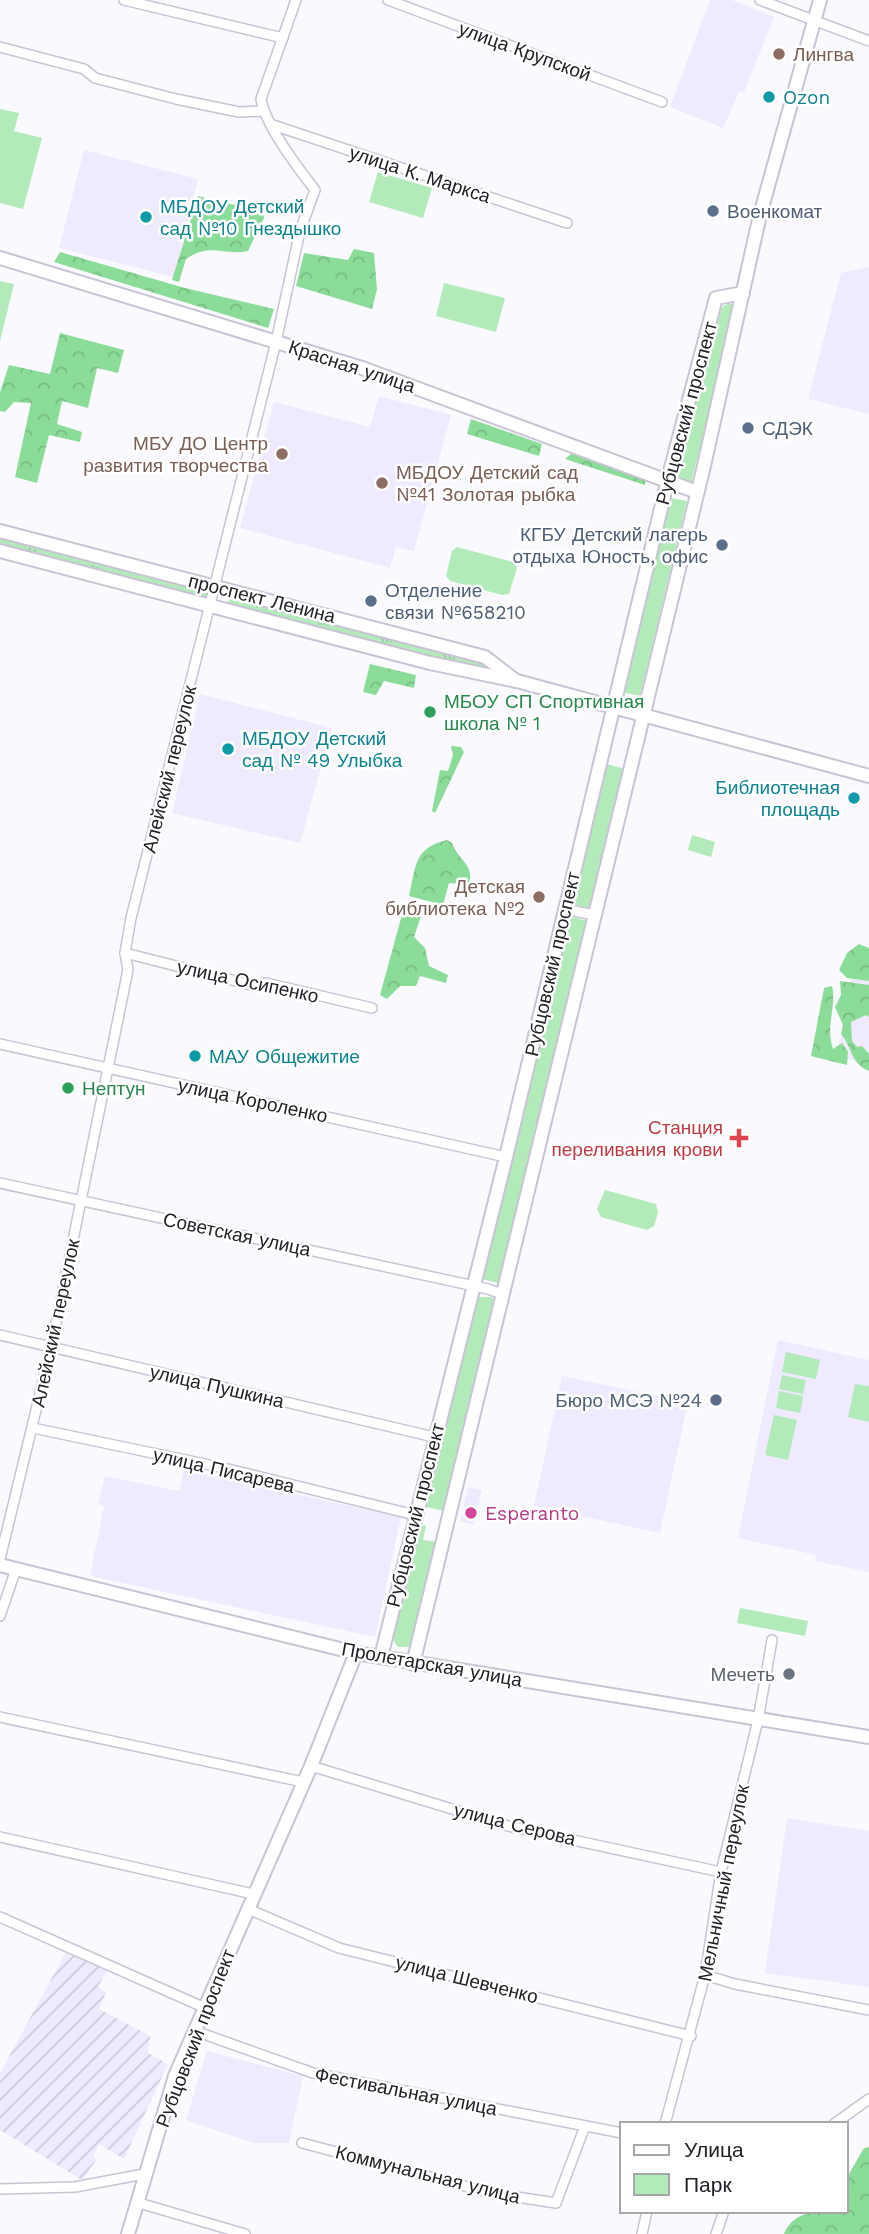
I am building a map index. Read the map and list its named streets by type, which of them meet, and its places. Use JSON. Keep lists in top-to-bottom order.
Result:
{
  "streets": {
    "street": [
      "улица Крупской",
      "улица К. Маркса",
      "Красная улица",
      "Рубцовский проспект",
      "проспект Ленина",
      "Алейский переулок",
      "улица Осипенко",
      "улица Короленко",
      "Советская улица",
      "улица Пушкина",
      "улица Писарева",
      "Пролетарская улица",
      "улица Серова",
      "Мельничный переулок",
      "улица Шевченко",
      "Фестивальная улица",
      "Коммунальная улица"
    ]
  },
  "crossings": [
    ["улица К. Маркса", "Алейский переулок"],
    ["Красная улица", "Рубцовский проспект"],
    ["Красная улица", "Алейский переулок"],
    ["Рубцовский проспект", "проспект Ленина"],
    ["Рубцовский проспект", "улица Короленко"],
    ["Рубцовский проспект", "Советская улица"],
    ["Рубцовский проспект", "улица Пушкина"],
    ["Рубцовский проспект", "улица Писарева"],
    ["Рубцовский проспект", "Пролетарская улица"],
    ["Рубцовский проспект", "улица Серова"],
    ["Рубцовский проспект", "улица Шевченко"],
    ["Рубцовский проспект", "Фестивальная улица"],
    ["проспект Ленина", "Алейский переулок"],
    ["Алейский переулок", "улица Осипенко"],
    ["Алейский переулок", "улица Короленко"],
    ["Алейский переулок", "Советская улица"],
    ["Алейский переулок", "улица Пушкина"],
    ["Алейский переулок", "улица Писарева"],
    ["Пролетарская улица", "Мельничный переулок"],
    ["улица Серова", "Мельничный переулок"],
    ["Мельничный переулок", "улица Шевченко"],
    ["Фестивальная улица", "Коммунальная улица"]
  ],
  "places": {
    "other": [
      "Лингва",
      "Ozon",
      "Военкомат",
      "МБДОУ Детский сад №10 Гнездышко",
      "СДЭК",
      "МБУ ДО Центр развития творчества",
      "МБДОУ Детский сад №41 Золотая рыбка",
      "КГБУ Детский лагерь отдыха Юность, офис",
      "Отделение связи №658210",
      "МБОУ СП Спортивная школа № 1",
      "МБДОУ Детский сад № 49 Улыбка",
      "Библиотечная площадь",
      "Детская библиотека №2",
      "МАУ Общежитие",
      "Нептун",
      "Бюро МСЭ №24",
      "Esperanto",
      "Мечеть"
    ],
    "health": ["Станция переливания крови"]
  },
  "legend": ["Улица", "Парк"]
}
